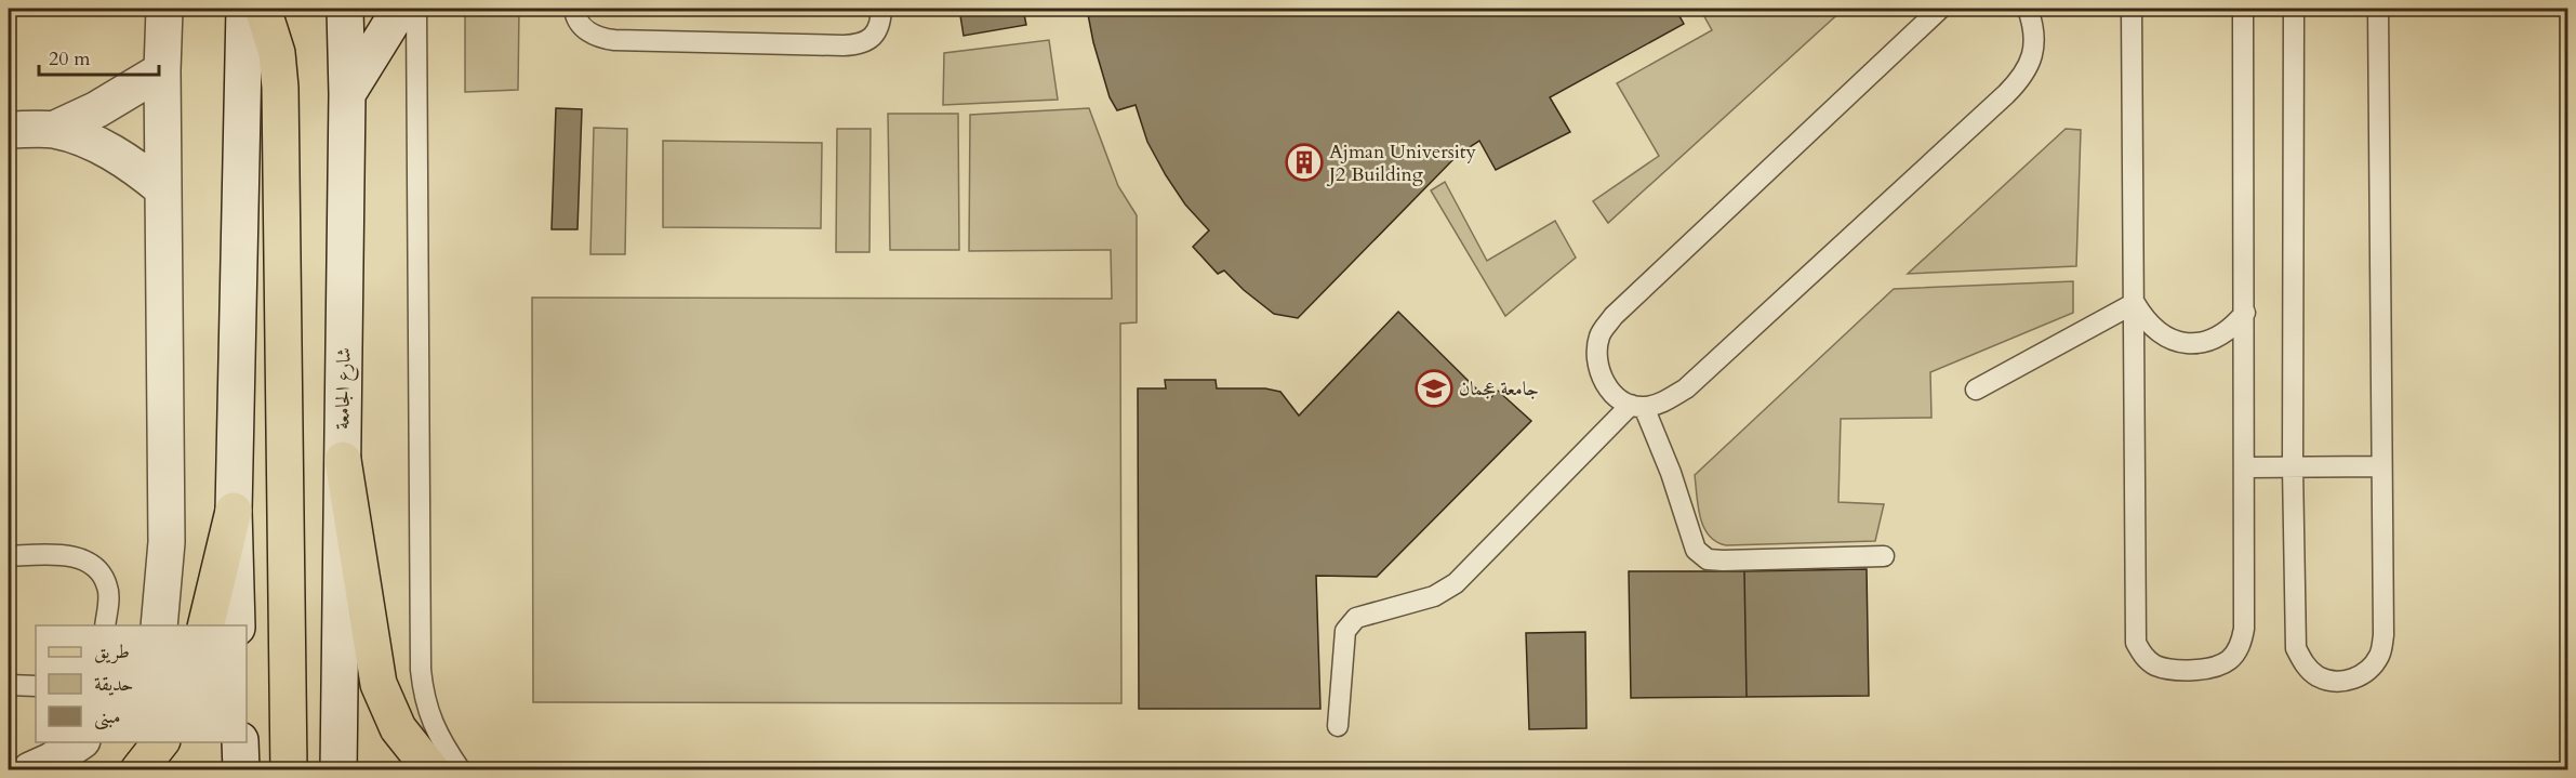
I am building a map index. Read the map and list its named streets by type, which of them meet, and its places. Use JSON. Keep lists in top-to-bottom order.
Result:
{
  "streets": {
    "main road": ["شارع الجامعة"]
  },
  "places": {
    "building": ["Ajman University J2 Building"],
    "school or university": ["جامعة عجمان"]
  },
  "legend": ["طريق", "حديقة", "مبنى"],
  "scale_bar": "20 m"
}
